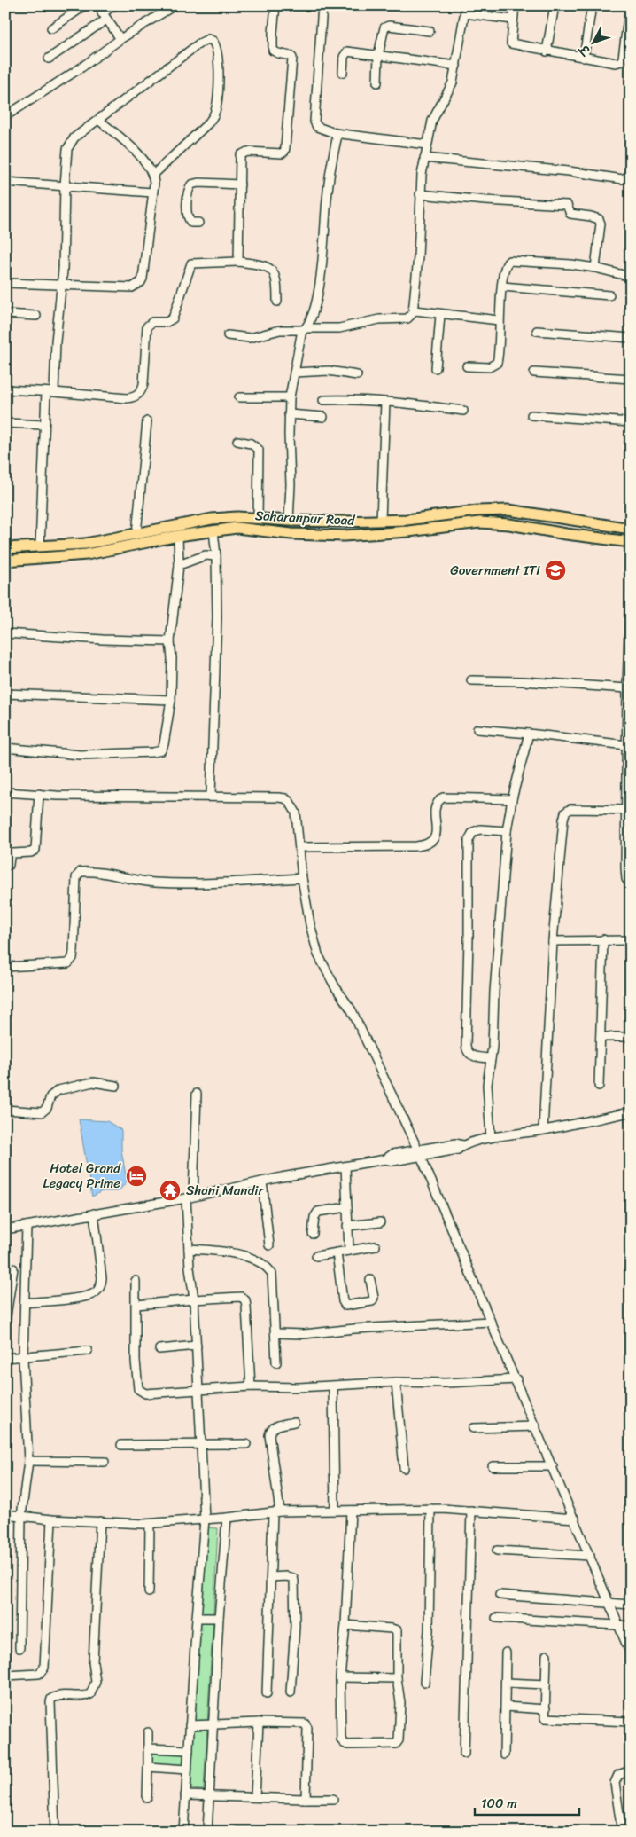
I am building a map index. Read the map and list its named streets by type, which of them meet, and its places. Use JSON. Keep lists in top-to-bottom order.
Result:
{
  "streets": {
    "main road": ["Saharanpur Road"]
  },
  "places": {
    "school or university": ["Government ITI"],
    "hotel": ["Hotel Grand Legacy Prime"],
    "temple": ["Shani Mandir"]
  },
  "scale_bar": "100 m",
  "north": "bottom left"
}
